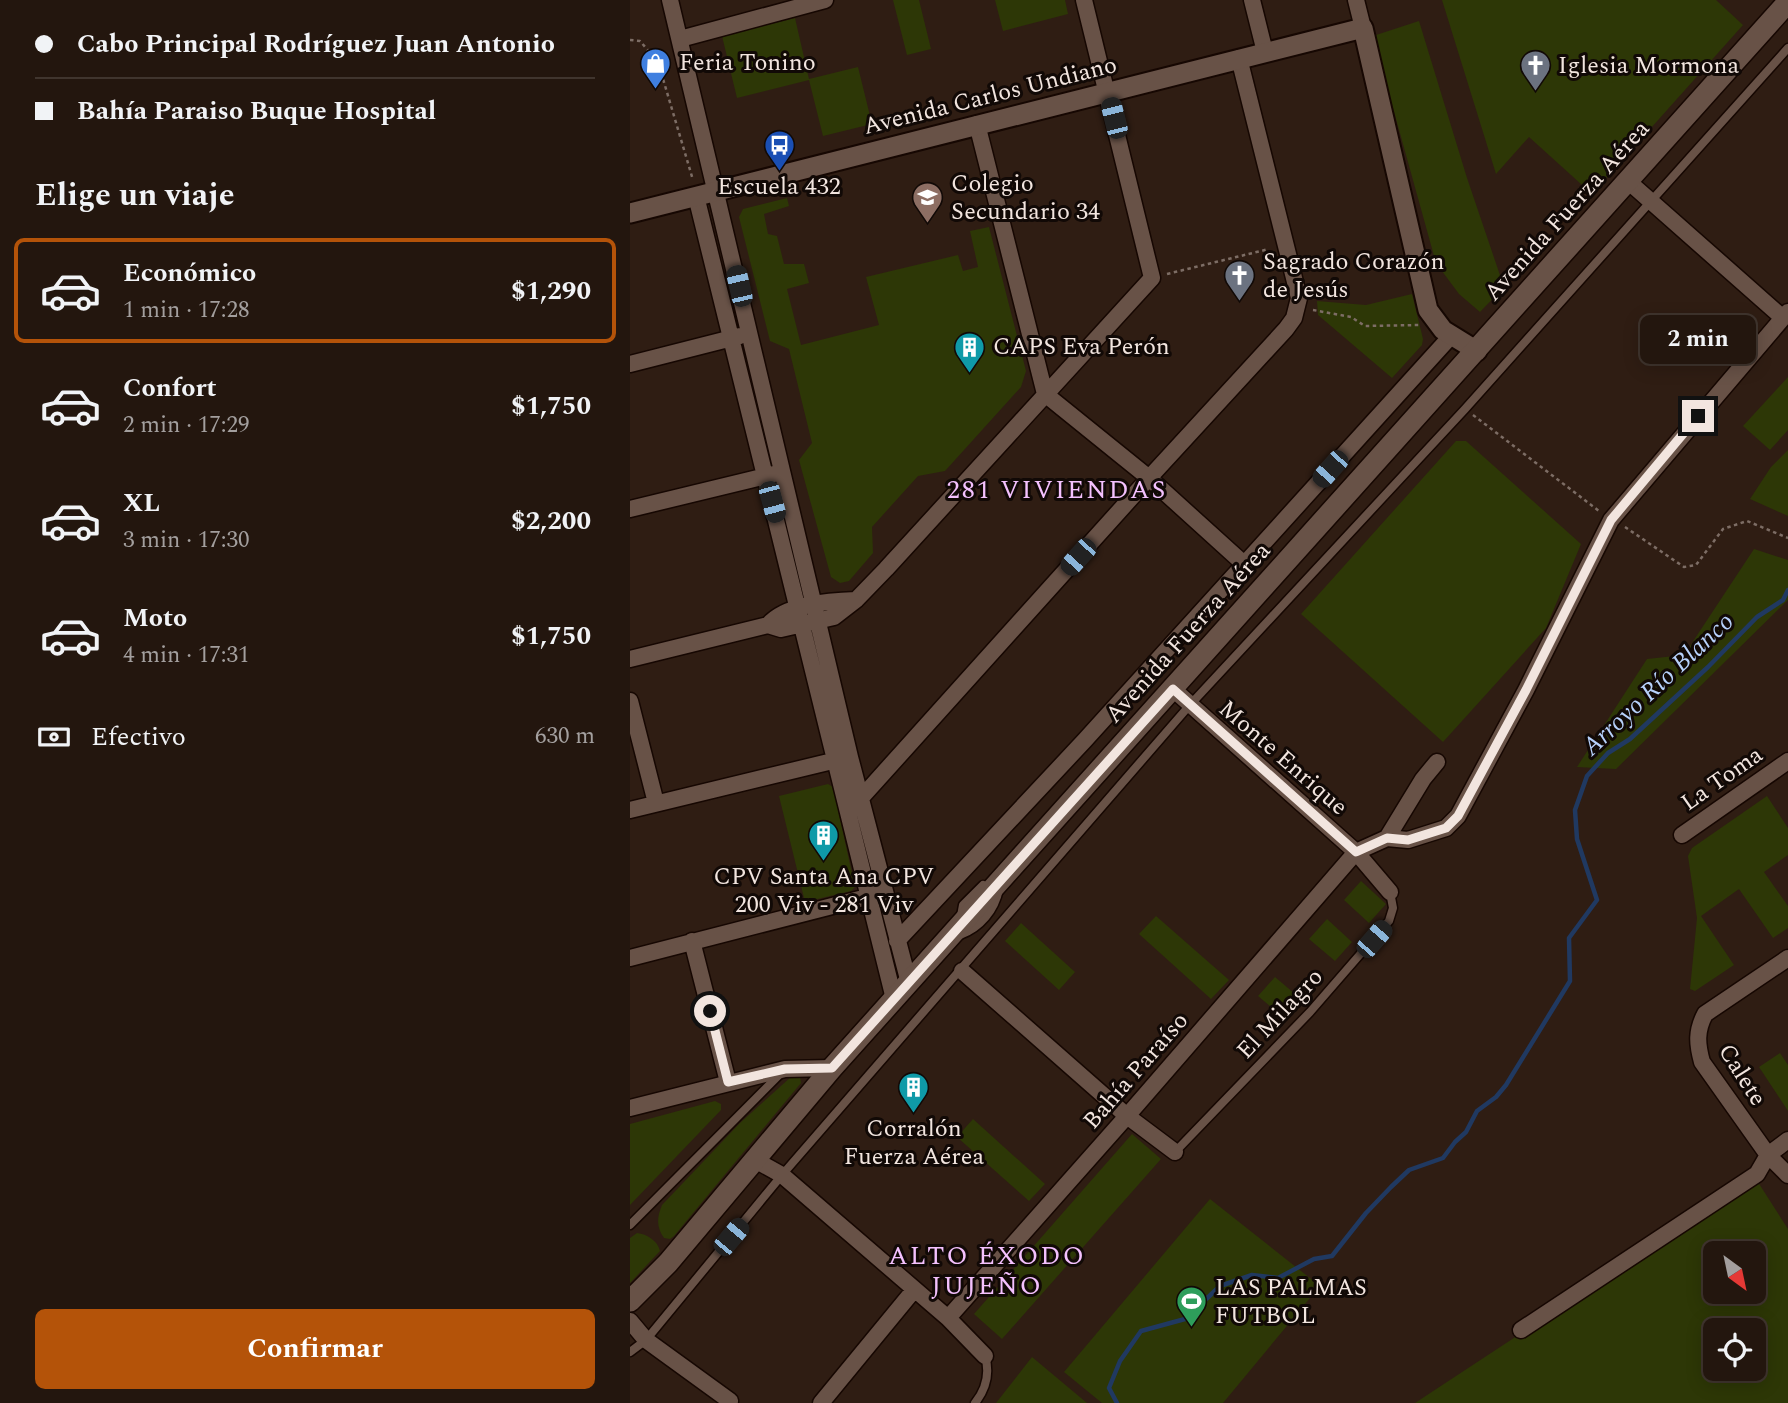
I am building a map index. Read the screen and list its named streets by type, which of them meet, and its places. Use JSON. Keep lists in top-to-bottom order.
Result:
{
  "streets": {
    "main road": ["Avenida Fuerza Aérea"],
    "street": [
      "Avenida Carlos Undiano",
      "Monte Enrique",
      "La Toma",
      "Bahía Paraíso",
      "Calete"
    ],
    "lane": ["El Milagro"]
  },
  "crossings": [
    ["Avenida Fuerza Aérea", "Monte Enrique"],
    ["Monte Enrique", "El Milagro"],
    ["Monte Enrique", "Bahía Paraíso"]
  ],
  "districts": ["281 VIVIENDAS", "ALTO ÉXODO JUJEÑO"],
  "water": ["Arroyo Río Blanco"],
  "places": {
    "shop": ["Feria Tonino"],
    "church": ["Iglesia Mormona", "Sagrado Corazón de Jesús"],
    "bus stop": ["Escuela 432"],
    "school or university": ["Colegio Secundario 34"],
    "building": ["CAPS Eva Perón", "CPV Santa Ana CPV 200 Viv - 281 Viv", "Corralón Fuerza Aérea"],
    "sports": ["LAS PALMAS FUTBOL"]
  },
  "north": "bottom right",
  "page": {
    "banner": ["Cabo Principal Rodríguez Juan Antonio", "Bahía Paraiso Buque Hospital"],
    "heading": "Elige un viaje",
    "list": [
      {
        "name": "Económico",
        "note": "1 min · 17:28",
        "value": "$1,290"
      },
      {
        "name": "Confort",
        "note": "2 min · 17:29",
        "value": "$1,750"
      },
      {
        "name": "XL",
        "note": "3 min · 17:30",
        "value": "$2,200"
      },
      {
        "name": "Moto",
        "note": "4 min · 17:31",
        "value": "$1,750"
      }
    ],
    "bubble": "2 min",
    "pay": ["Efectivo", "630 m"],
    "buttons": "Confirmar"
  }
}
